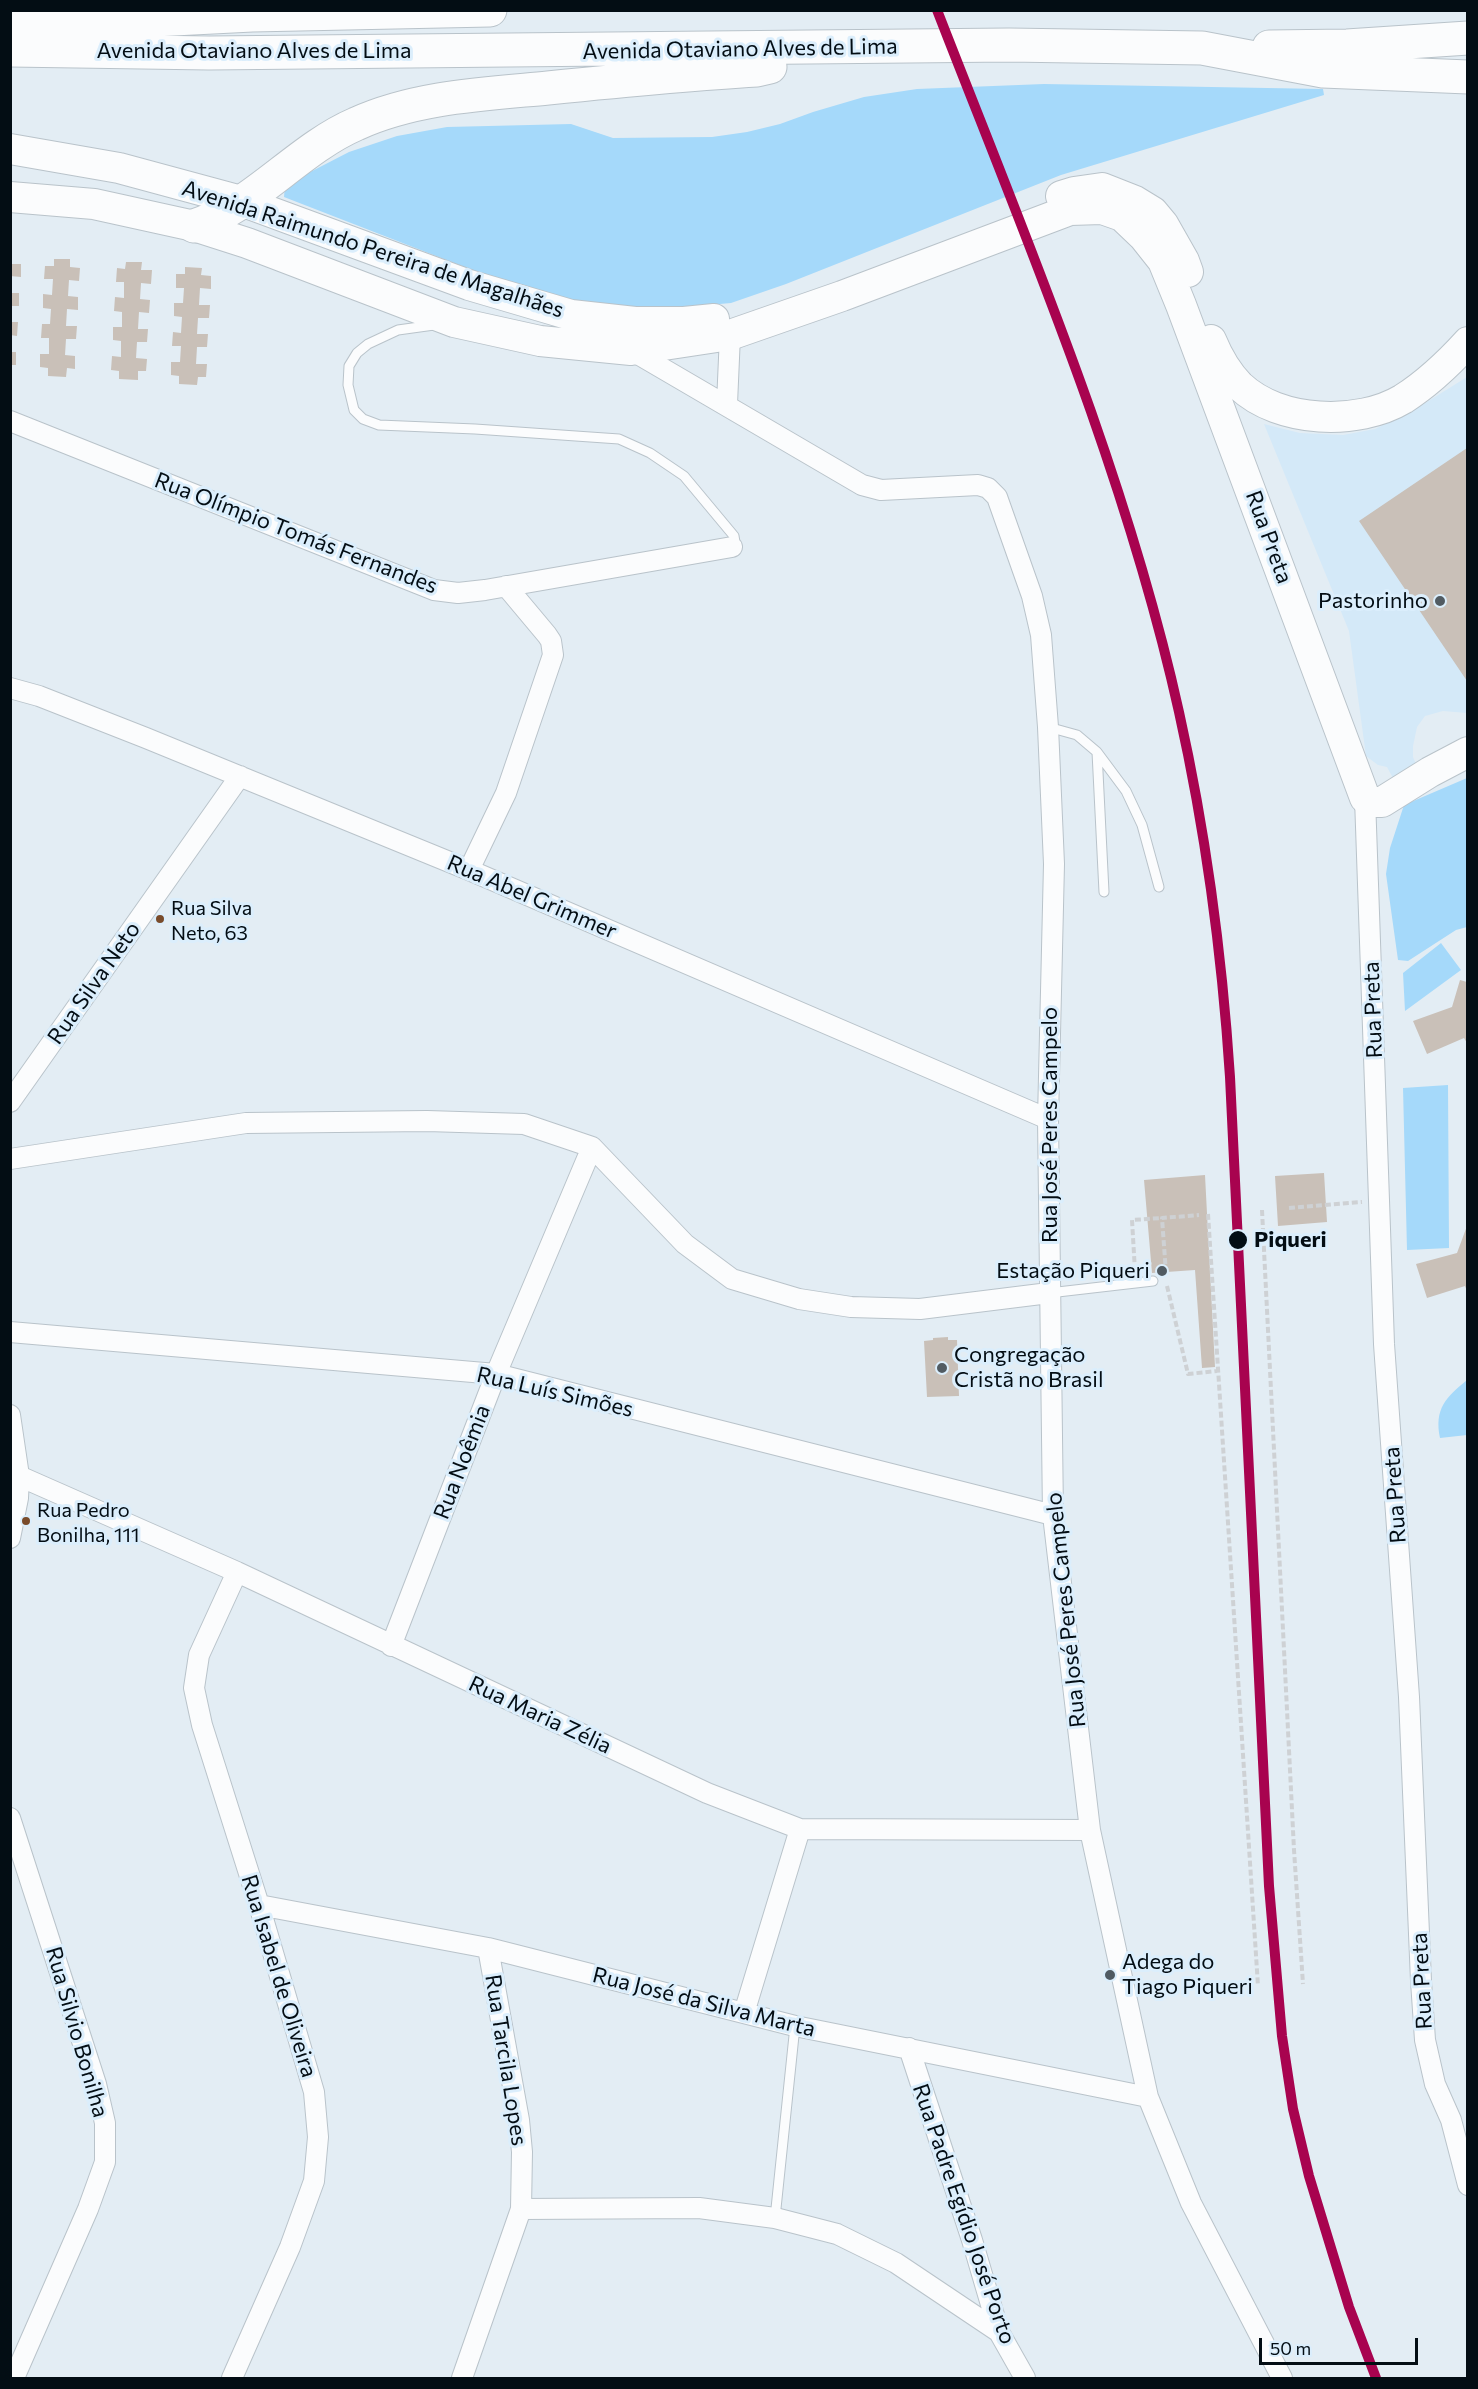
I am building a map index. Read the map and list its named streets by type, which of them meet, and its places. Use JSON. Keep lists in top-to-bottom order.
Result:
{
  "streets": {
    "highway": ["Avenida Otaviano Alves de Lima"],
    "main road": ["Avenida Raimundo Pereira de Magalhães", "Rua Preta"],
    "street": [
      "Rua Olímpio Tomás Fernandes",
      "Rua Abel Grimmer",
      "Rua Silva Neto",
      "Rua José Peres Campelo",
      "Rua Luís Simões",
      "Rua Noêmia",
      "Rua Maria Zélia",
      "Rua Isabel de Oliveira",
      "Rua José da Silva Marta",
      "Rua Silvio Bonilha",
      "Rua Tarcila Lopes",
      "Rua Padre Egídio José Porto"
    ]
  },
  "crossings": [
    ["Avenida Raimundo Pereira de Magalhães", "Rua Preta"],
    ["Avenida Raimundo Pereira de Magalhães", "Rua José Peres Campelo"],
    ["Rua Abel Grimmer", "Rua Silva Neto"],
    ["Rua Abel Grimmer", "Rua José Peres Campelo"],
    ["Rua José Peres Campelo", "Rua Luís Simões"],
    ["Rua José Peres Campelo", "Rua Maria Zélia"],
    ["Rua José Peres Campelo", "Rua José da Silva Marta"],
    ["Rua Luís Simões", "Rua Noêmia"],
    ["Rua Noêmia", "Rua Maria Zélia"],
    ["Rua Maria Zélia", "Rua Isabel de Oliveira"],
    ["Rua Isabel de Oliveira", "Rua José da Silva Marta"],
    ["Rua José da Silva Marta", "Rua Tarcila Lopes"],
    ["Rua José da Silva Marta", "Rua Padre Egídio José Porto"]
  ],
  "places": [
    "Pastorinho",
    "Rua Silva Neto, 63",
    "Piqueri",
    "Estação Piqueri",
    "Congregação Cristã no Brasil",
    "Rua Pedro Bonilha, 111",
    "Adega do Tiago Piqueri"
  ],
  "scale_bar": "50 m"
}
